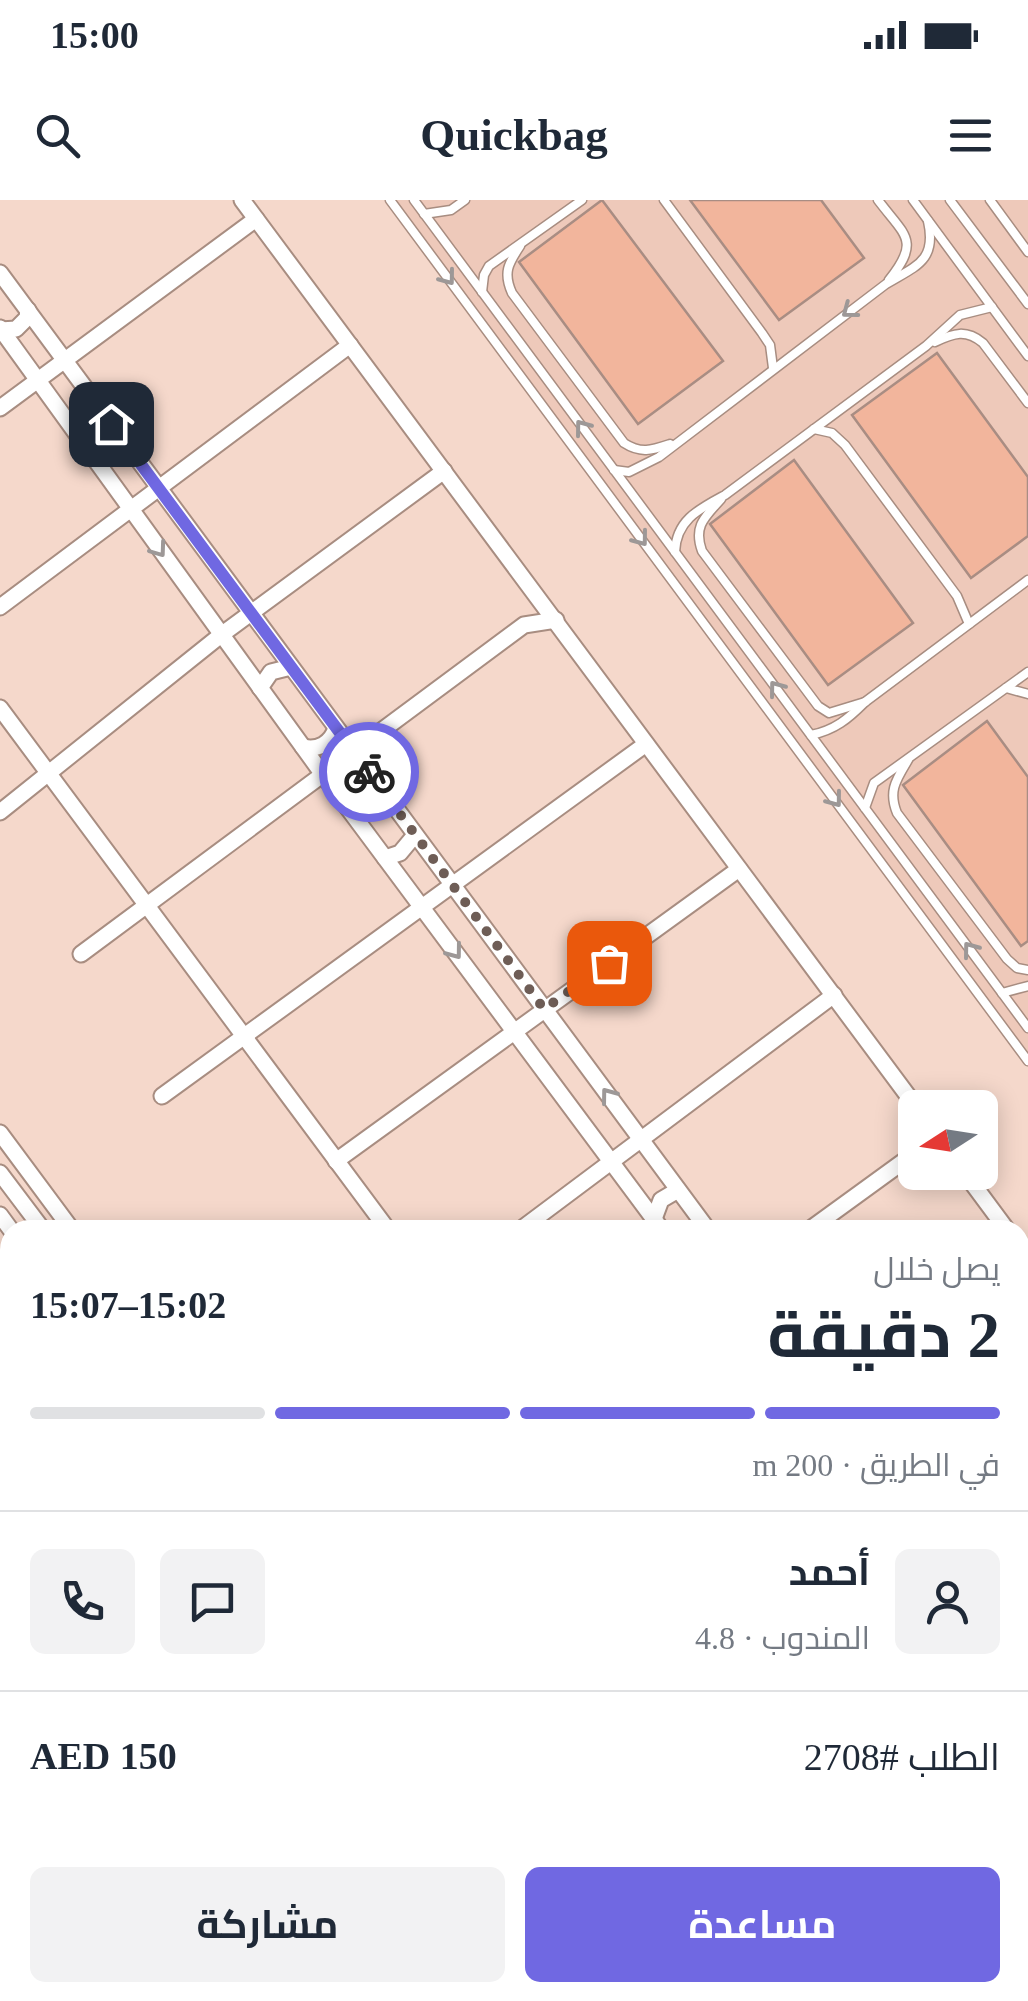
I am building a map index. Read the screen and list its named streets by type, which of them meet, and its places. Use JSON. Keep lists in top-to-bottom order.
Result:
{
  "north": "left",
  "page": {
    "status": "15:00",
    "header": "Quickbag",
    "heading": ["2 دقيقة", "يصل خلال", "15:02–15:07"],
    "panel": [
      "أحمد",
      "المندوب · 4.8",
      "الطلب #2708",
      "AED 150"
    ],
    "bar": "في الطريق · 200 m",
    "buttons": ["مساعدة", "مشاركة"]
  }
}
